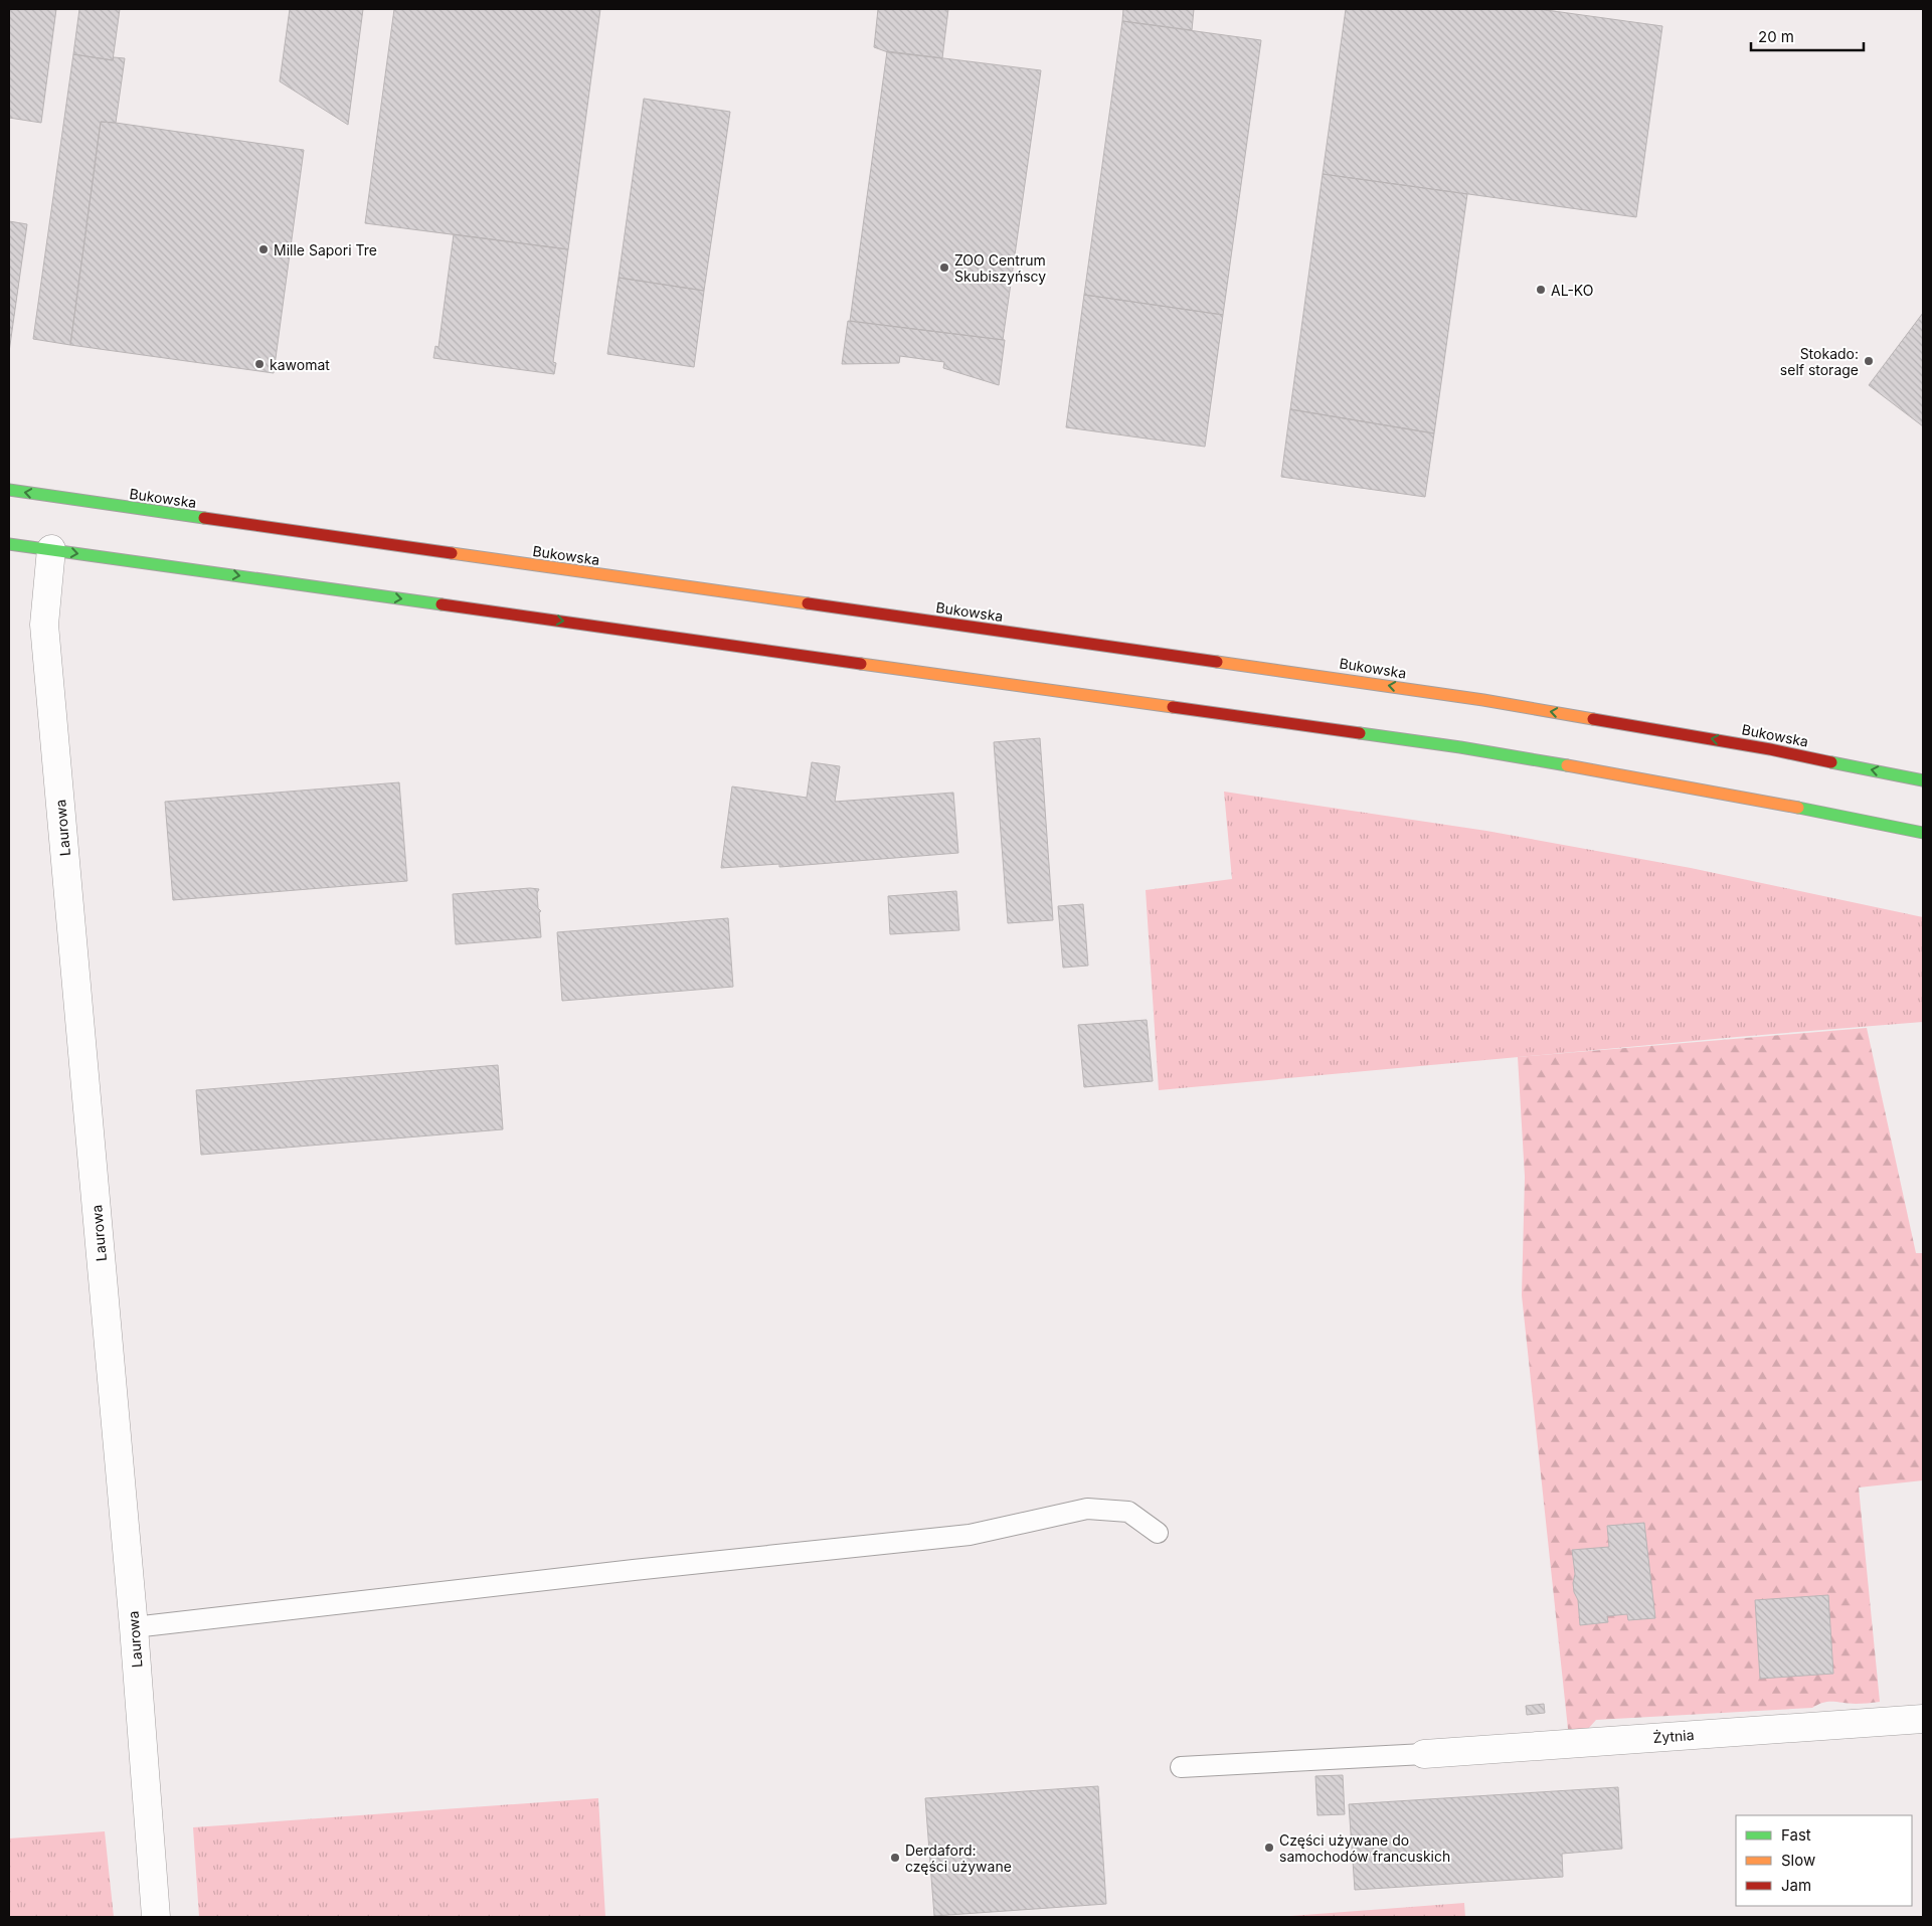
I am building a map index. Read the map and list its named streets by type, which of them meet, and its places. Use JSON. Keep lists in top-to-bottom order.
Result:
{
  "streets": {
    "main road": ["Bukowska"],
    "street": ["Laurowa", "Żytnia"]
  },
  "places": [
    "Mille Sapori Tre",
    "ZOO Centrum Skubiszyńscy",
    "AL-KO",
    "Stokado: self storage",
    "kawomat",
    "Części używane do samochodów francuskich",
    "Derdaford: części używane"
  ],
  "legend": ["Fast", "Slow", "Jam"],
  "scale_bar": "20 m"
}
